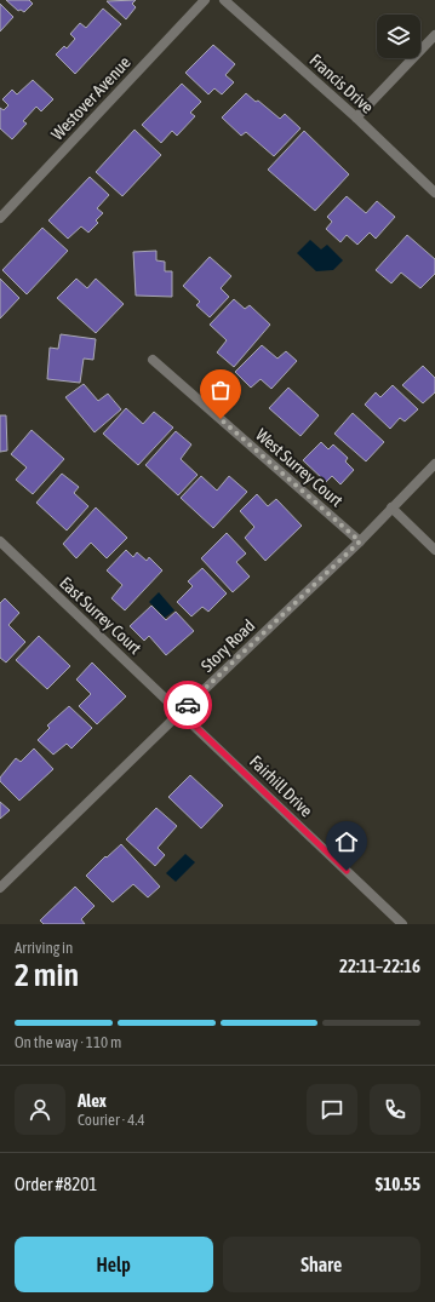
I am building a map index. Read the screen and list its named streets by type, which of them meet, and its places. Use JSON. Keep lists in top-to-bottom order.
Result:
{
  "streets": {
    "street": [
      "Francis Drive",
      "Westover Avenue",
      "West Surrey Court",
      "East Surrey Court",
      "Story Road",
      "Fairhill Drive"
    ]
  },
  "crossings": [
    ["West Surrey Court", "Story Road"],
    ["East Surrey Court", "Story Road"],
    ["East Surrey Court", "Fairhill Drive"],
    ["Story Road", "Fairhill Drive"]
  ],
  "page": {
    "heading": ["2 min", "Arriving in", "22:11–22:16"],
    "panel": [
      "Alex",
      "Courier · 4.4",
      "Order #8201",
      "$10.55"
    ],
    "bar": "On the way · 110 m",
    "buttons": ["Help", "Share"]
  }
}
